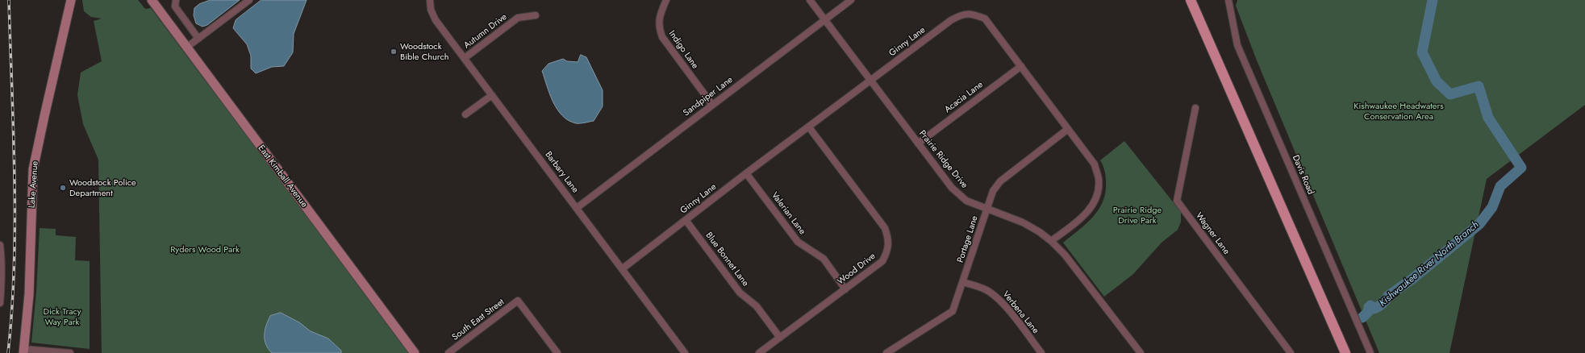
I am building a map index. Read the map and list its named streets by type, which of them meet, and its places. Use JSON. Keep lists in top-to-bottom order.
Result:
{
  "streets": {
    "street": [
      "Autumn Drive",
      "Ginny Lane",
      "Indigo Lane",
      "Sandpiper Lane",
      "Acacia Lane",
      "Prairie Ridge Drive",
      "Barbary Lane",
      "Davis Road",
      "East Kimball Avenue",
      "Lake Avenue",
      "Valerian Lane",
      "Wagner Lane",
      "Portage Lane",
      "Blue Bonnet Lane",
      "Wood Drive",
      "Verbena Lane",
      "South East Street"
    ]
  },
  "crossings": [
    ["Autumn Drive", "Barbary Lane"],
    ["Ginny Lane", "Acacia Lane"],
    ["Ginny Lane", "Prairie Ridge Drive"],
    ["Ginny Lane", "Barbary Lane"],
    ["Ginny Lane", "Valerian Lane"],
    ["Ginny Lane", "Portage Lane"],
    ["Ginny Lane", "Blue Bonnet Lane"],
    ["Ginny Lane", "Wood Drive"],
    ["Indigo Lane", "Sandpiper Lane"],
    ["Sandpiper Lane", "Prairie Ridge Drive"],
    ["Sandpiper Lane", "Barbary Lane"],
    ["Acacia Lane", "Prairie Ridge Drive"],
    ["Prairie Ridge Drive", "Portage Lane"],
    ["Valerian Lane", "Wood Drive"],
    ["Portage Lane", "Verbena Lane"],
    ["Blue Bonnet Lane", "Wood Drive"]
  ],
  "water": ["Kishwaukee River North Branch"],
  "parks": [
    "Kishwaukee Headwaters Conservation Area",
    "Prairie Ridge Drive Park",
    "Ryders Wood Park",
    "Dick Tracy Way Park"
  ],
  "places": ["Woodstock Bible Church", "Woodstock Police Department"]
}
